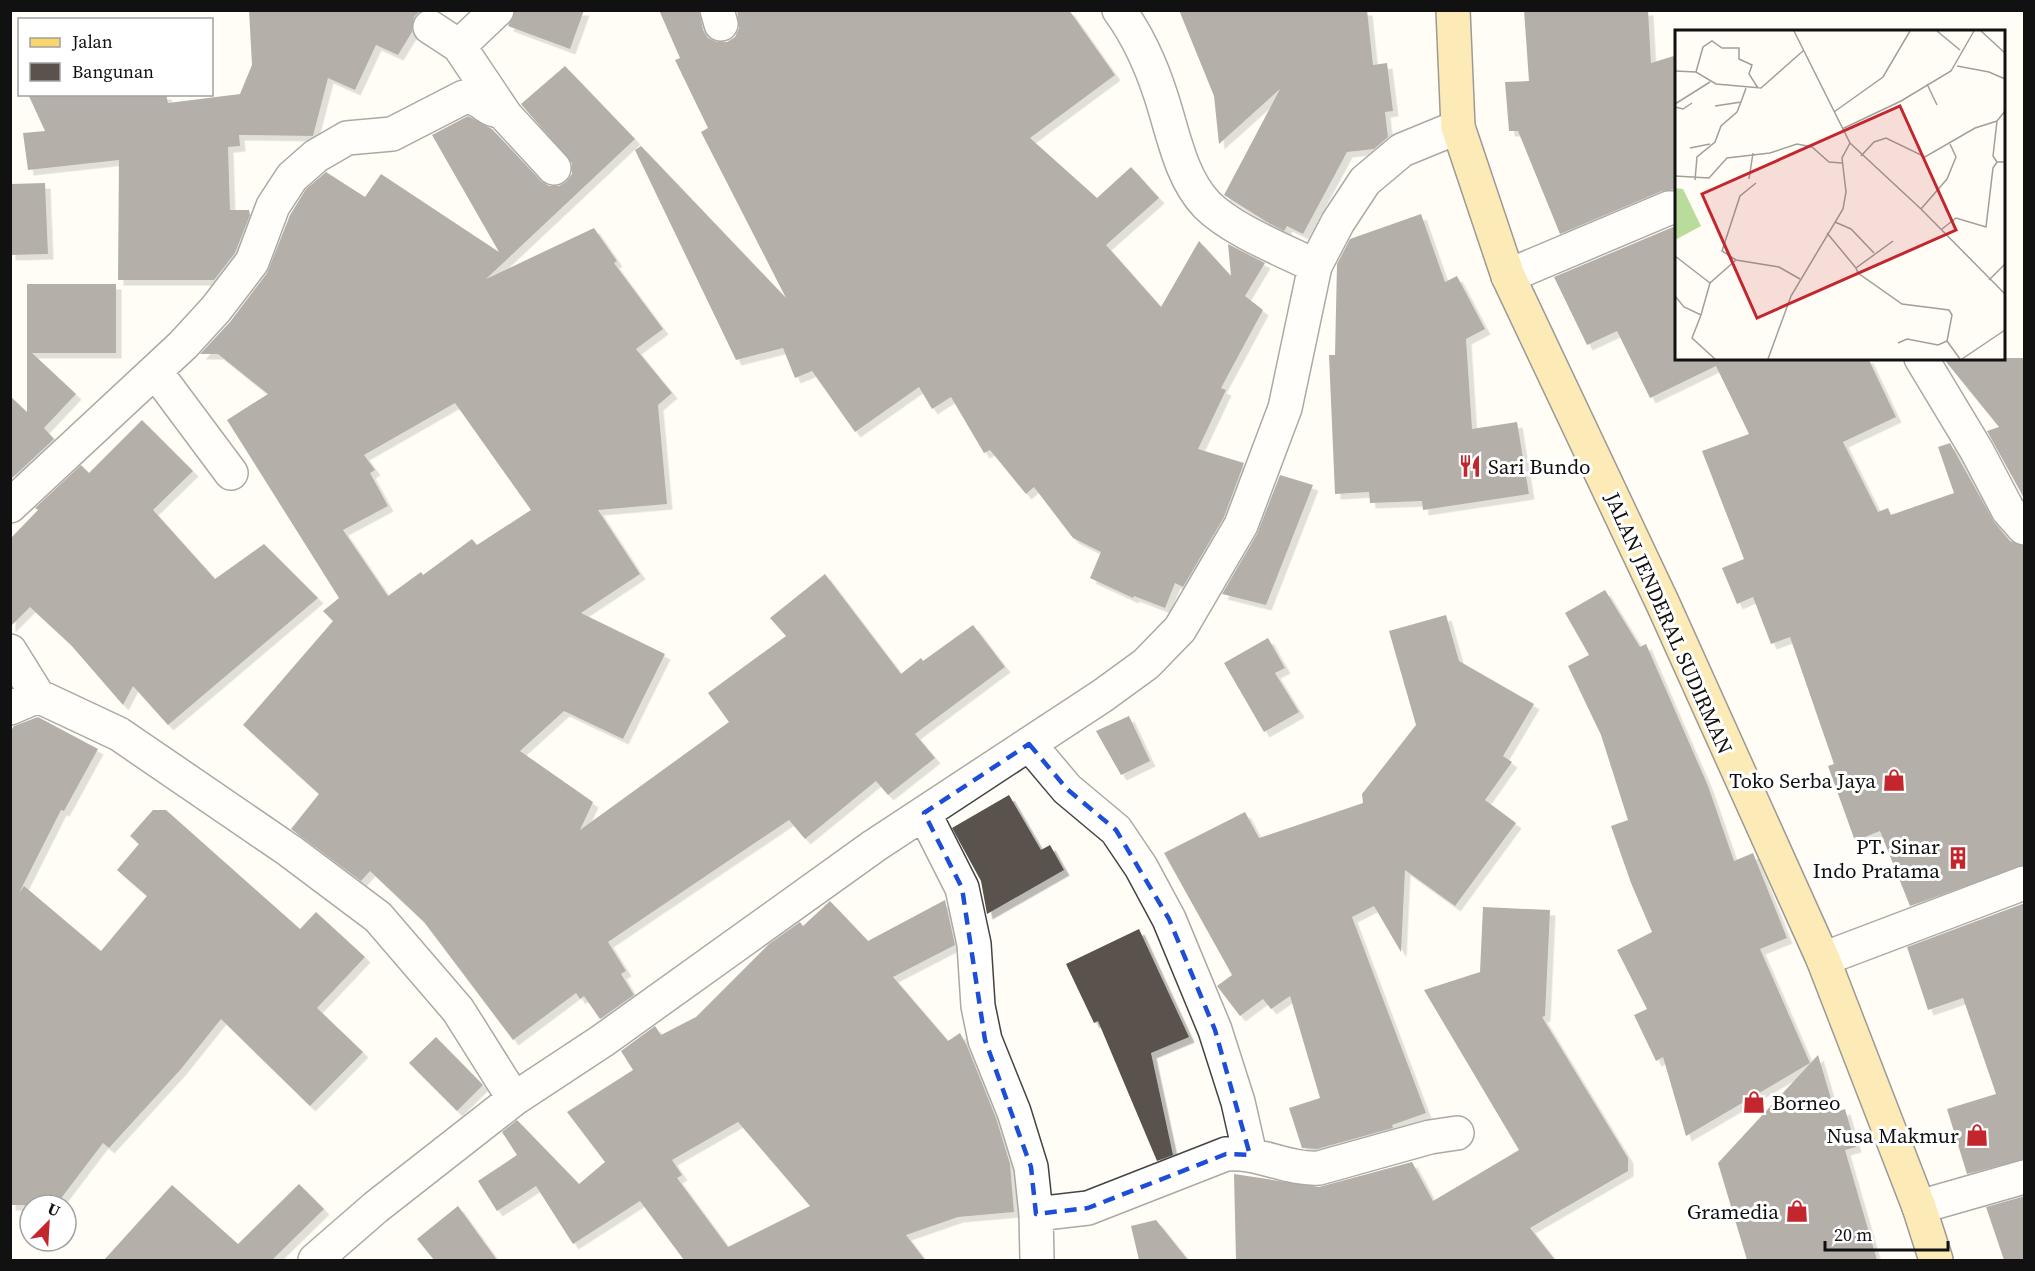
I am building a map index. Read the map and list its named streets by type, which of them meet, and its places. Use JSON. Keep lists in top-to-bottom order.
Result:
{
  "streets": {
    "main road": ["JALAN JENDERAL SUDIRMAN"]
  },
  "places": {
    "restaurant": ["Sari Bundo"],
    "shop": [
      "Toko Serba Jaya",
      "Borneo",
      "Nusa Makmur",
      "Gramedia"
    ],
    "building": ["PT. Sinar Indo Pratama"]
  },
  "legend": ["Jalan", "Bangunan"],
  "scale_bar": "20 m",
  "north": "top right"
}
